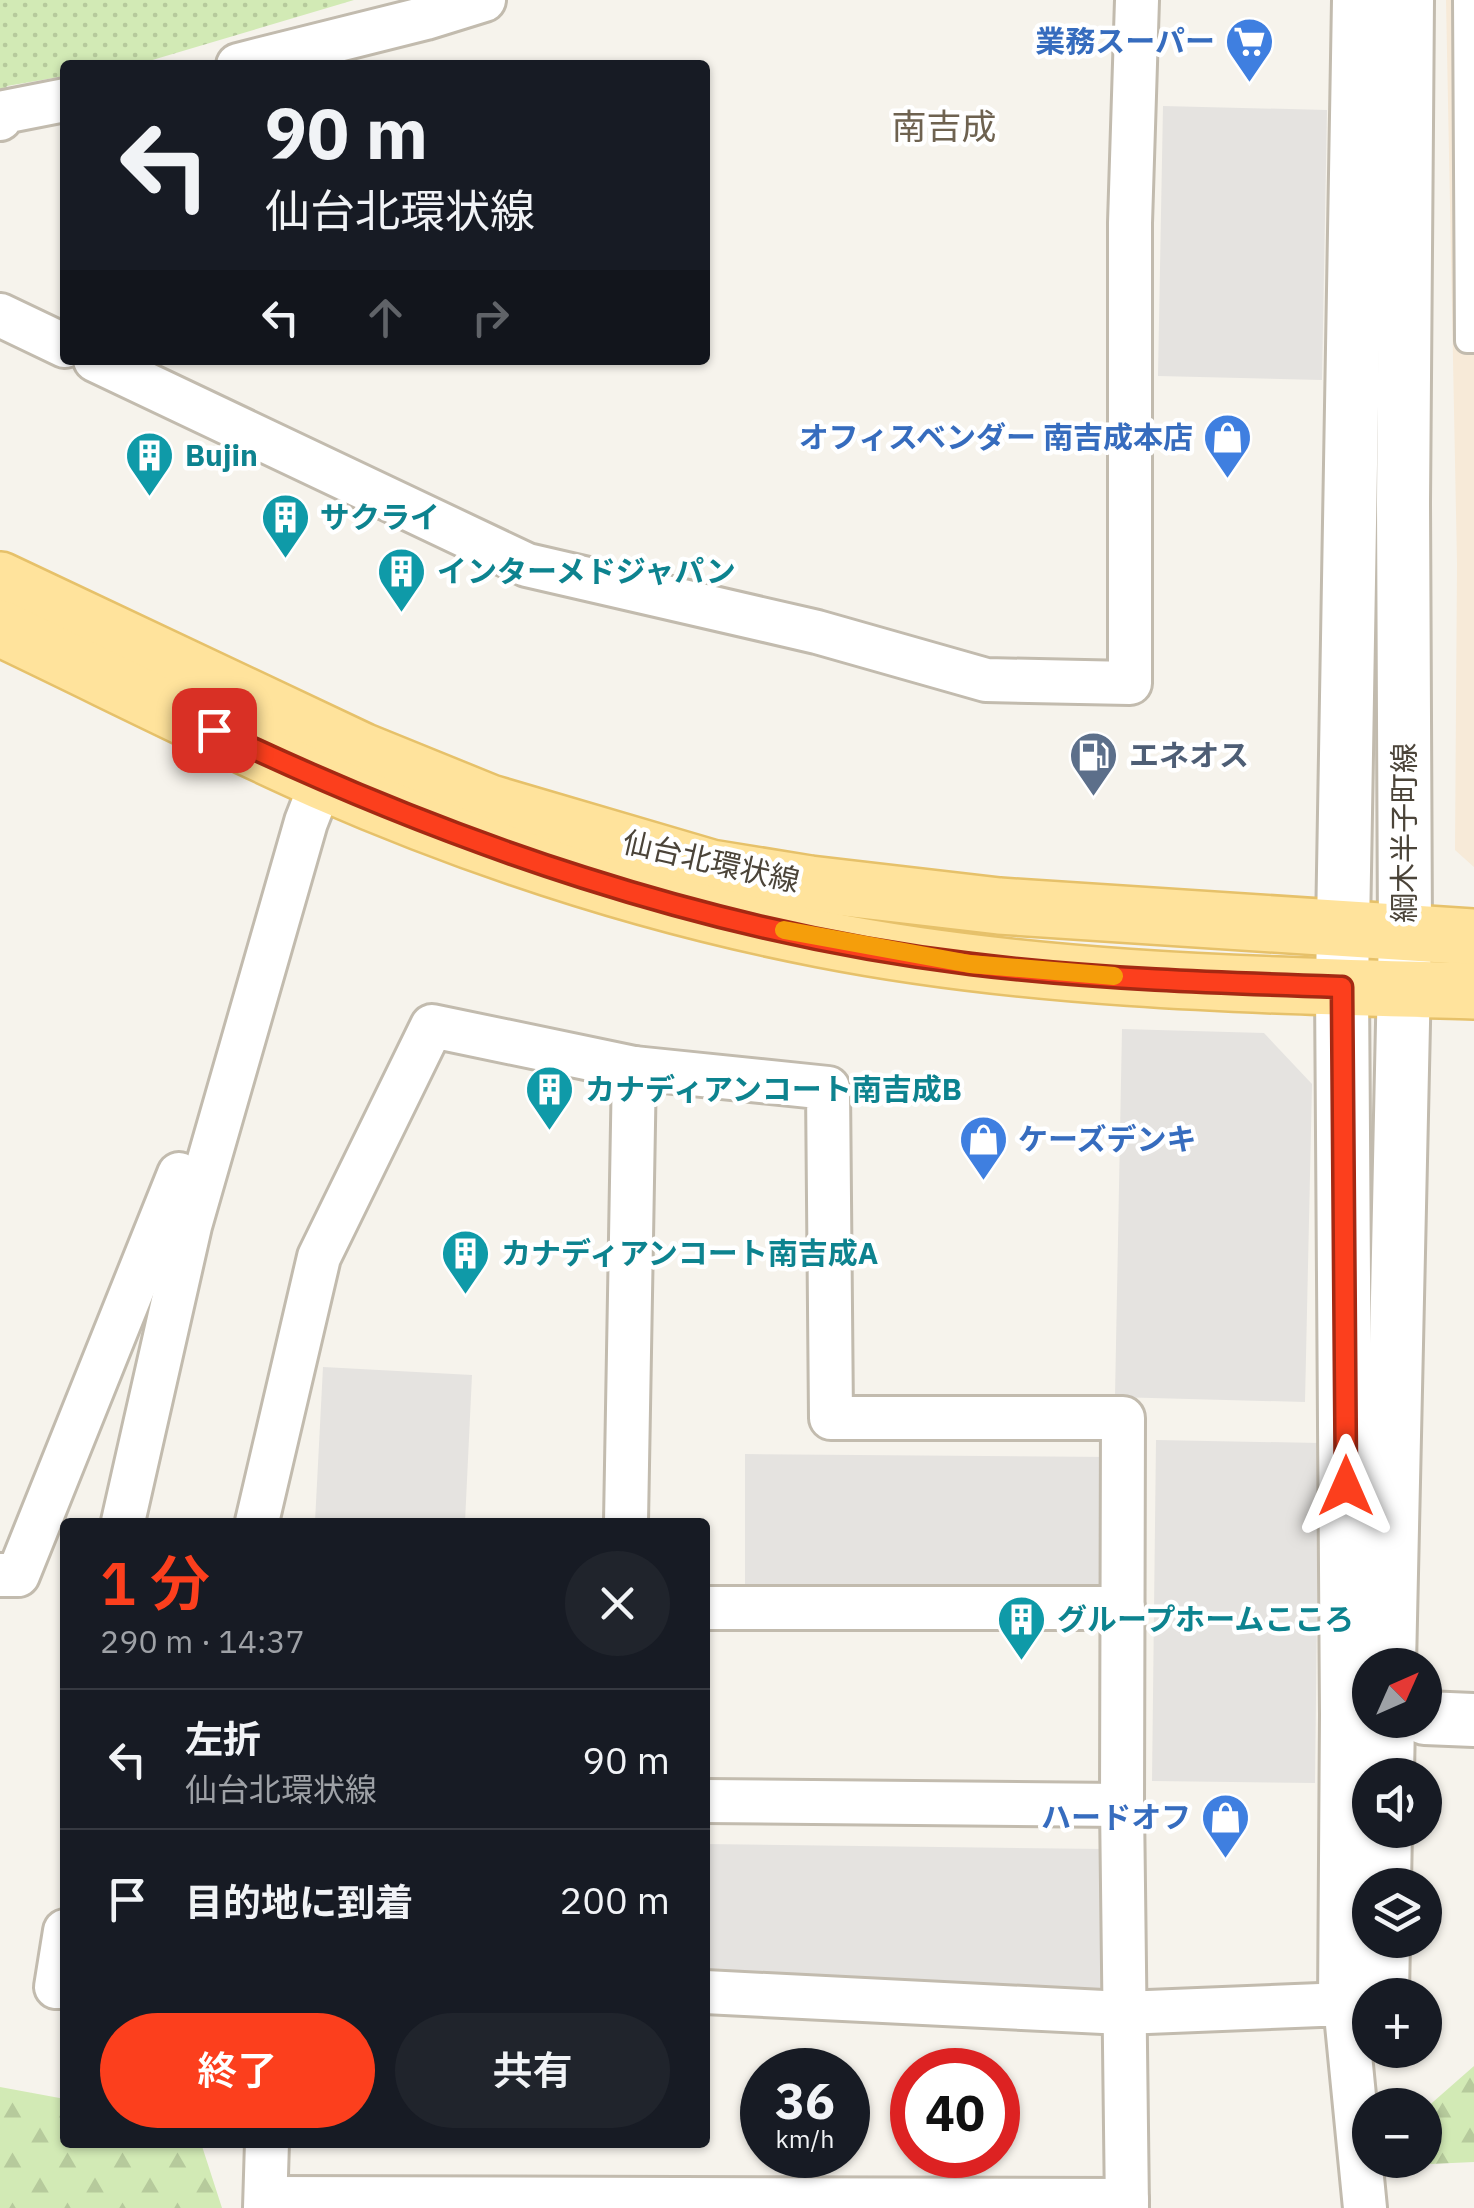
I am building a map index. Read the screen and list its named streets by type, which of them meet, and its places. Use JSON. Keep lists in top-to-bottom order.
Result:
{
  "streets": {
    "main road": ["仙台北環状線"],
    "street": ["綱木半子町線"]
  },
  "crossings": [
    ["綱木半子町線", "仙台北環状線"]
  ],
  "districts": ["南吉成"],
  "places": {
    "supermarket": ["業務スーパー"],
    "shop": ["オフィスベンダー 南吉成本店", "ケーズデンキ", "ハードオフ"],
    "building": [
      "Bujin",
      "サクライ",
      "インターメドジャパン",
      "カナディアンコート南吉成B",
      "カナディアンコート南吉成A",
      "グループホームこころ"
    ],
    "fuel station": ["エネオス"]
  },
  "north": "top right",
  "page": {
    "turn": ["90 m", "仙台北環状線"],
    "heading": ["1 分", "290 m · 14:37"],
    "map_buttons": ["+", "−"],
    "list": [
      {
        "name": "左折",
        "note": "仙台北環状線",
        "value": "90 m"
      },
      {
        "name": "目的地に到着",
        "value": "200 m"
      }
    ],
    "buttons": ["終了", "共有"],
    "speed": "36 km/h",
    "limit": "40"
  }
}
